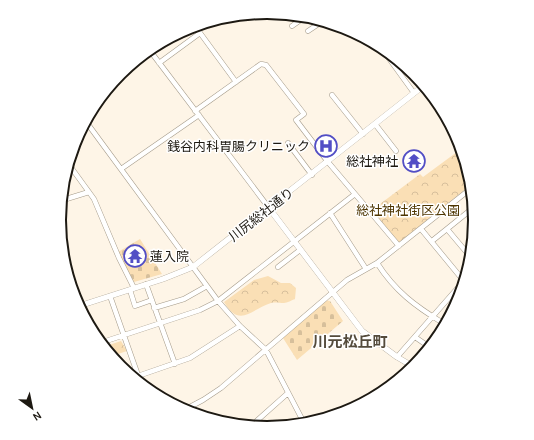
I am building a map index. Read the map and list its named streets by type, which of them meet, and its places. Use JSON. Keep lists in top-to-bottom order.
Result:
{
  "streets": {
    "street": ["川尻総社通り"]
  },
  "districts": ["川元松丘町"],
  "parks": ["総社神社街区公園"],
  "places": {
    "hospital": ["銭谷内科胃腸クリニック"],
    "temple": ["総社神社", "蓮入院"]
  },
  "north": "bottom right"
}
